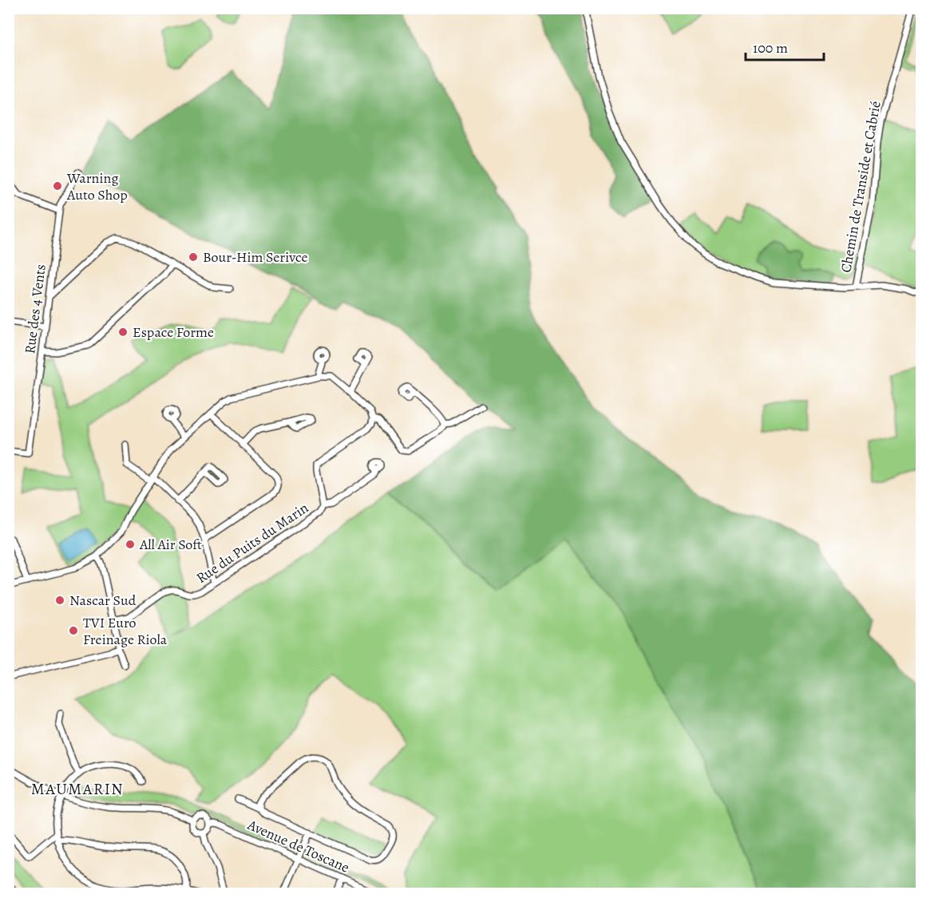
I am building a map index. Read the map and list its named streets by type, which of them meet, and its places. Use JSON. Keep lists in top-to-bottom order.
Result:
{
  "streets": {
    "street": [
      "Chemin de Transide et Cabrié",
      "Rue des 4 Vents",
      "Rue du Puits du Marin",
      "Avenue de Toscane"
    ]
  },
  "districts": ["MAUMARIN"],
  "places": [
    "Warning Auto Shop",
    "Bour-Him Serivce",
    "Espace Forme",
    "All Air Soft",
    "Nascar Sud",
    "TVI Euro Freinage Riola"
  ],
  "scale_bar": "100 m"
}
